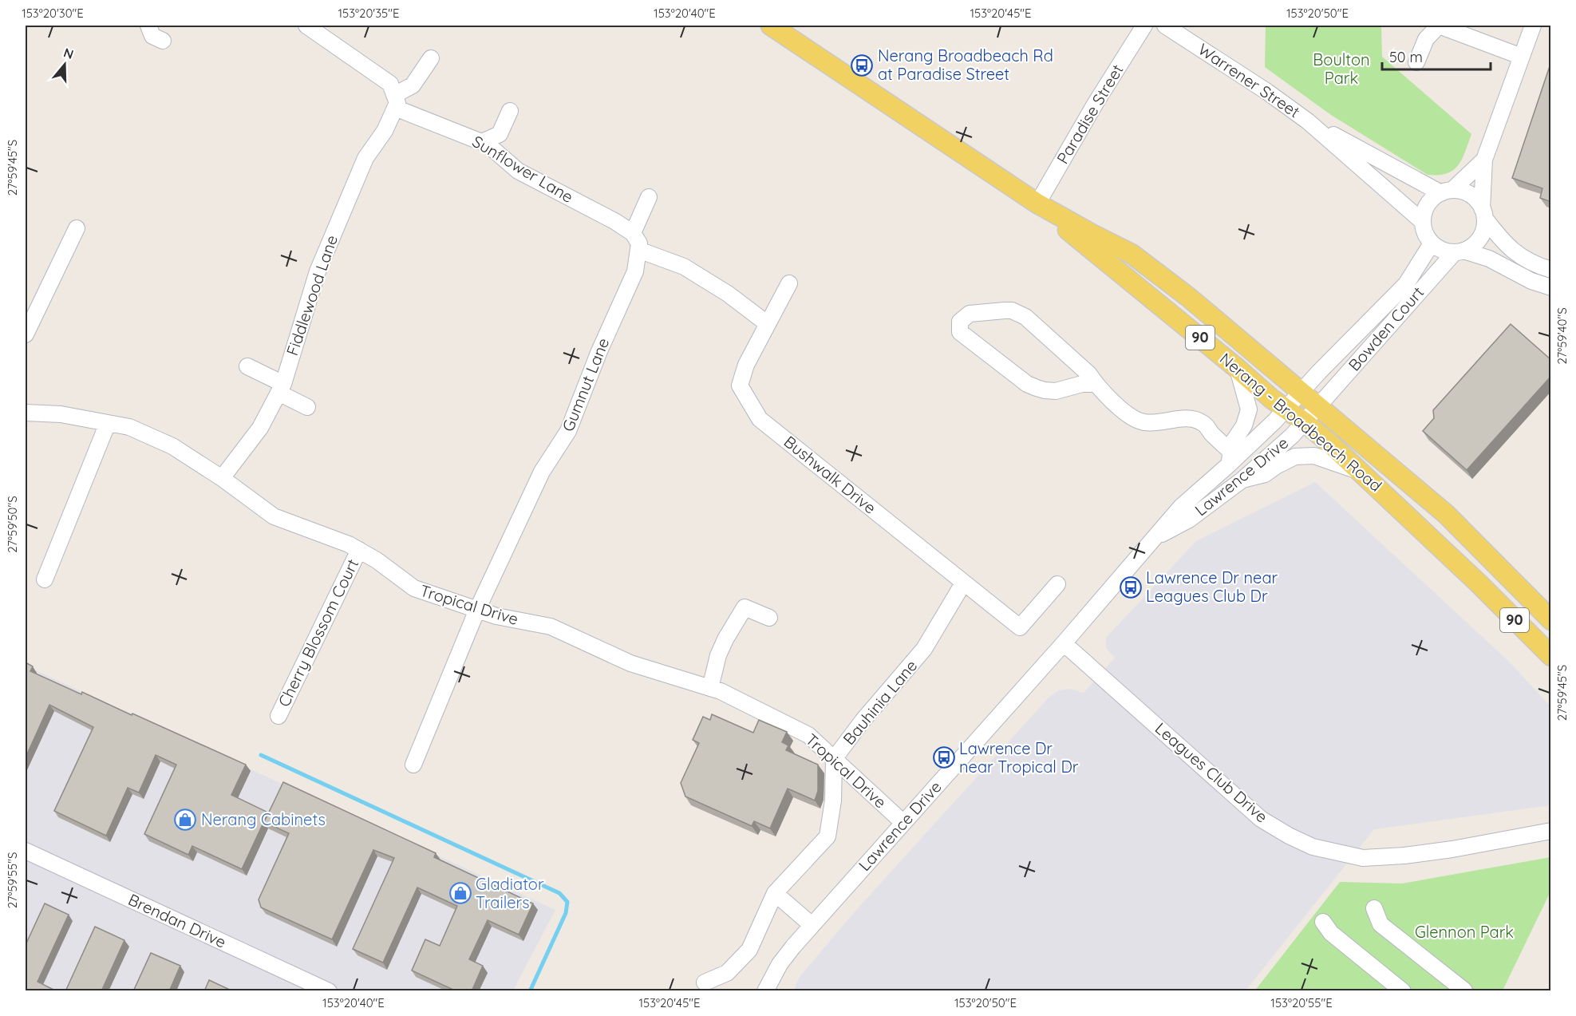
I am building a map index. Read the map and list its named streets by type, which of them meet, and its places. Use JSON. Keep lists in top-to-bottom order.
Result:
{
  "streets": {
    "main road": ["90", "Nerang - Broadbeach Road"],
    "street": [
      "Warrener Street",
      "Paradise Street",
      "Sunflower Lane",
      "Fiddlewood Lane",
      "Bowden Court",
      "Gumnut Lane",
      "Bushwalk Drive",
      "Lawrence Drive",
      "Tropical Drive",
      "Cherry Blossom Court",
      "Bauhinia Lane",
      "Leagues Club Drive",
      "Brendan Drive"
    ]
  },
  "crossings": [
    ["Warrener Street", "Bowden Court"],
    ["Paradise Street", "Nerang - Broadbeach Road"],
    ["Sunflower Lane", "Fiddlewood Lane"],
    ["Sunflower Lane", "Gumnut Lane"],
    ["Fiddlewood Lane", "Tropical Drive"],
    ["Bowden Court", "Nerang - Broadbeach Road"],
    ["Bowden Court", "Lawrence Drive"],
    ["Gumnut Lane", "Tropical Drive"],
    ["Nerang - Broadbeach Road", "Lawrence Drive"],
    ["Bushwalk Drive", "Bauhinia Lane"],
    ["Lawrence Drive", "Tropical Drive"],
    ["Lawrence Drive", "Leagues Club Drive"],
    ["Tropical Drive", "Cherry Blossom Court"],
    ["Tropical Drive", "Bauhinia Lane"]
  ],
  "parks": ["Boulton Park", "Glennon Park"],
  "places": {
    "bus stop": ["Nerang Broadbeach Rd at Paradise Street", "Lawrence Dr near Leagues Club Dr", "Lawrence Dr near Tropical Dr"],
    "shop": ["Nerang Cabinets", "Gladiator Trailers"]
  },
  "scale_bar": "50 m",
  "north": "top",
  "coordinates": [
    "153°20'30\"E",
    "153°20'35\"E",
    "153°20'40\"E",
    "153°20'45\"E",
    "153°20'50\"E",
    "27°59'45\"S",
    "27°59'40\"S",
    "27°59'50\"S",
    "27°59'55\"S",
    "153°20'55\"E"
  ]
}
